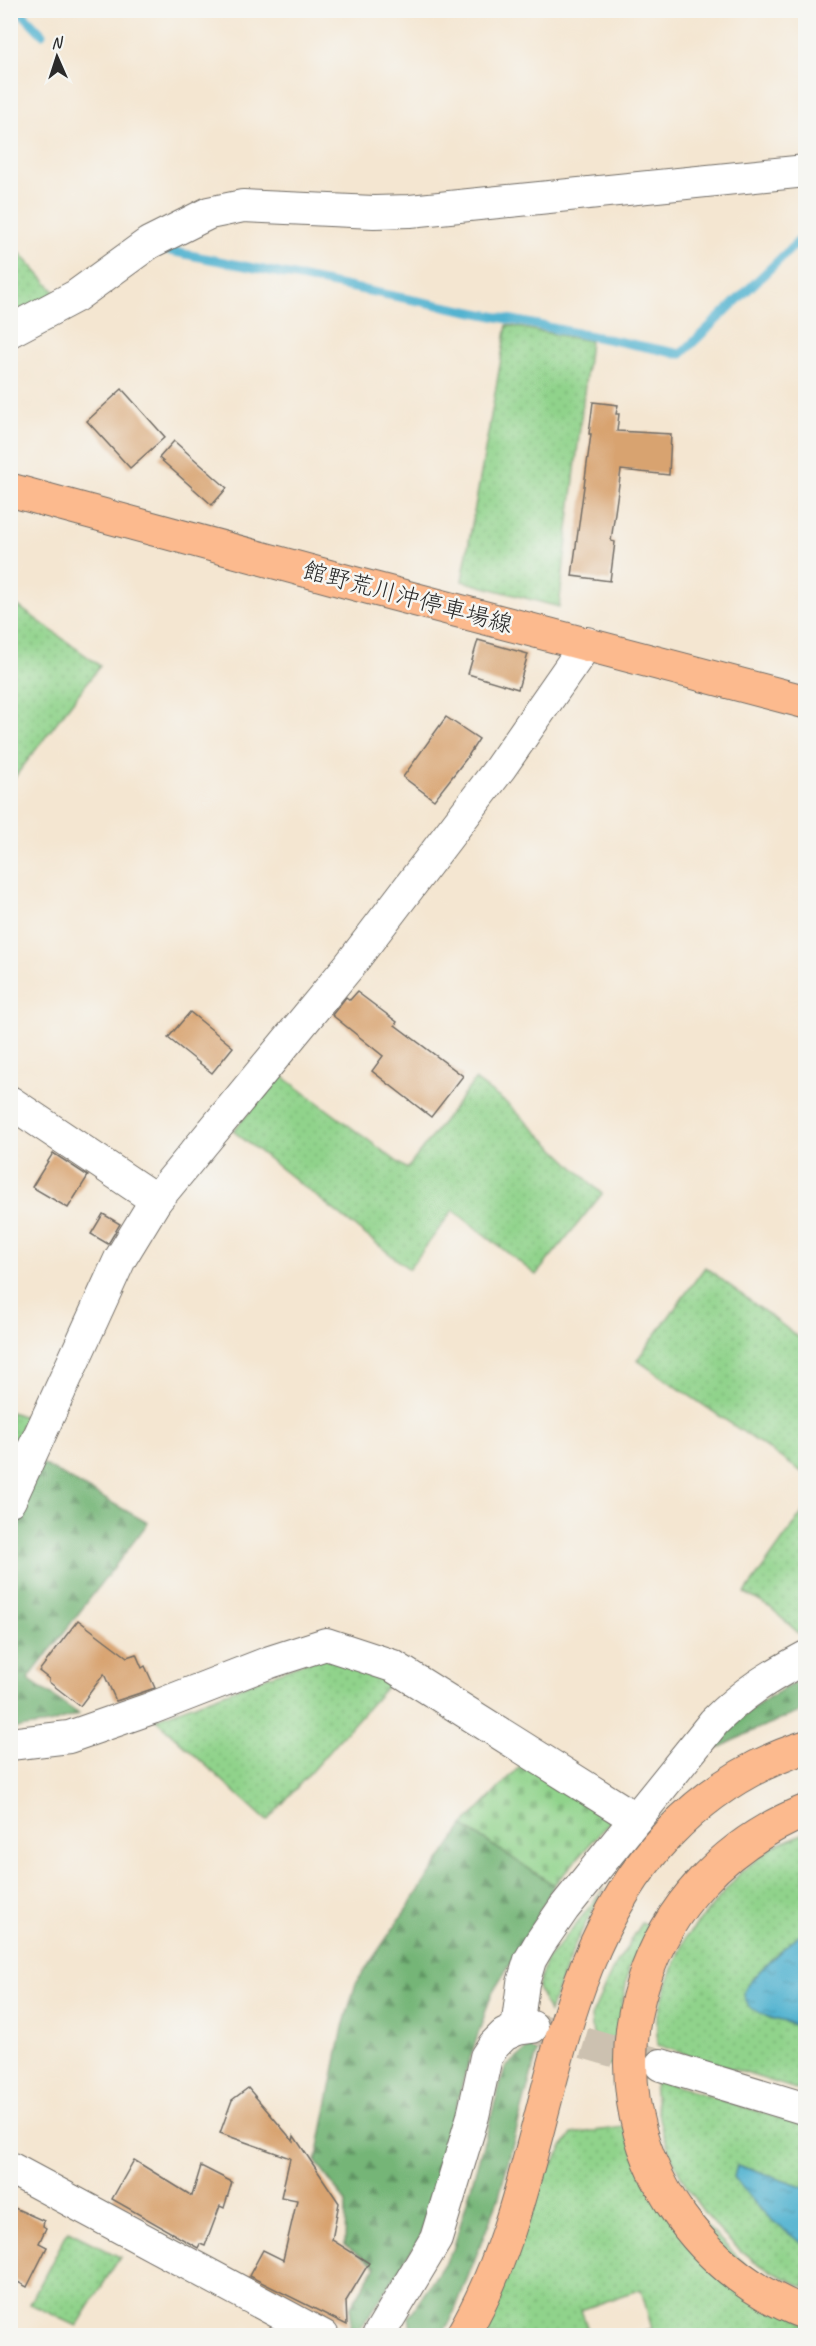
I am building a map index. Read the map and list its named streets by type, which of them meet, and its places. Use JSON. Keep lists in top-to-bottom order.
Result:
{
  "streets": {
    "main road": ["館野荒川沖停車場線"]
  },
  "north": "top"
}
